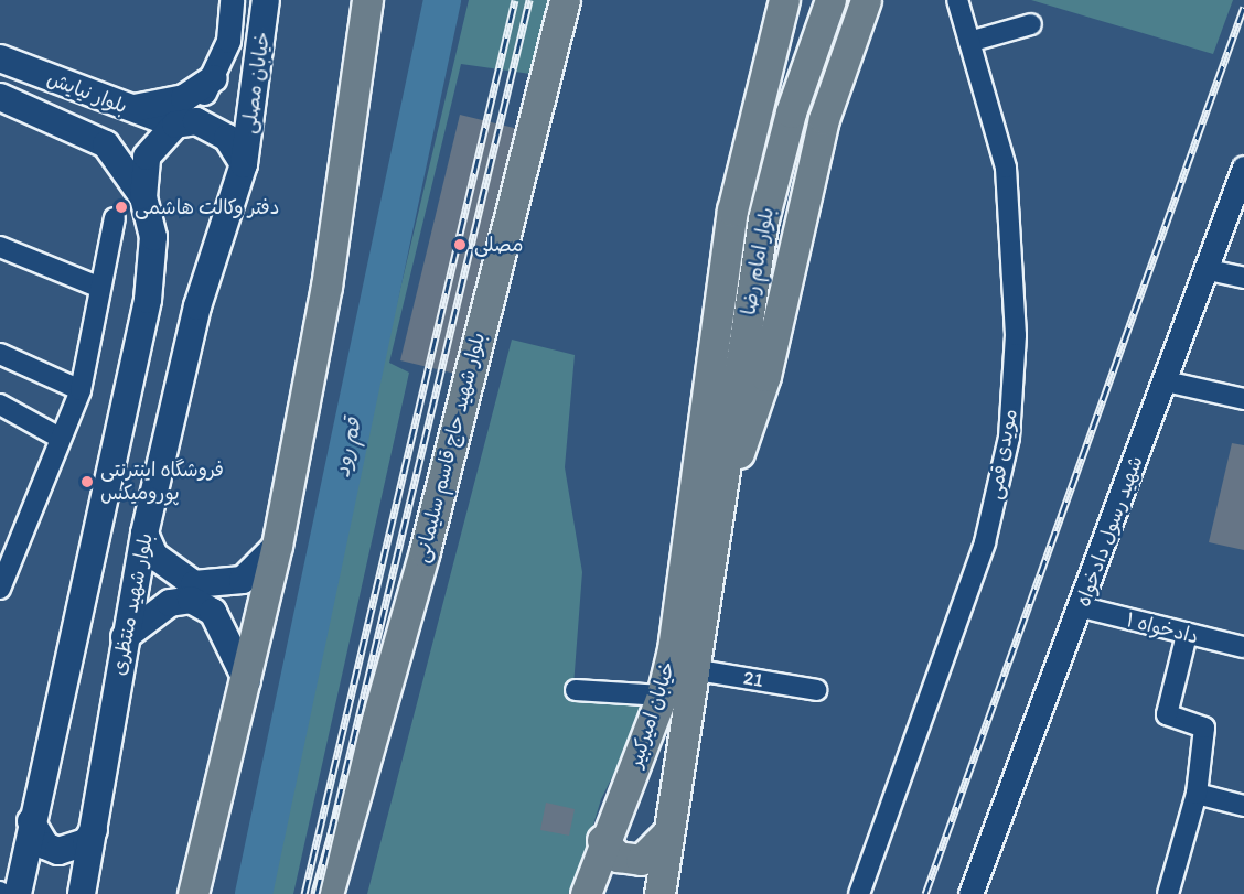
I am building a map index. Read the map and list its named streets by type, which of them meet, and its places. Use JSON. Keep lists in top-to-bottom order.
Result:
{
  "streets": {
    "main road": [
      "خیابان مصلی",
      "بلوار نیایش",
      "بلوار امام رضا",
      "بلوار شهید حاج قاسم سلیمانی",
      "بلوار شهید منتظری",
      "خیابان امیرکبیر"
    ],
    "street": [
      "مویدی قمی",
      "شهید رسول دادخواه",
      "دادخواه ۱",
      "21"
    ]
  },
  "crossings": [
    ["خیابان مصلی", "بلوار نیایش"],
    ["خیابان مصلی", "بلوار شهید منتظری"],
    ["بلوار نیایش", "بلوار شهید منتظری"],
    ["بلوار امام رضا", "خیابان امیرکبیر"],
    ["شهید رسول دادخواه", "دادخواه ۱"],
    ["21", "خیابان امیرکبیر"]
  ],
  "water": ["قم رود"],
  "places": ["دفتر وکالت هاشمی", "مصلی", "فروشگاه اینترنتی پورومیکس"]
}
